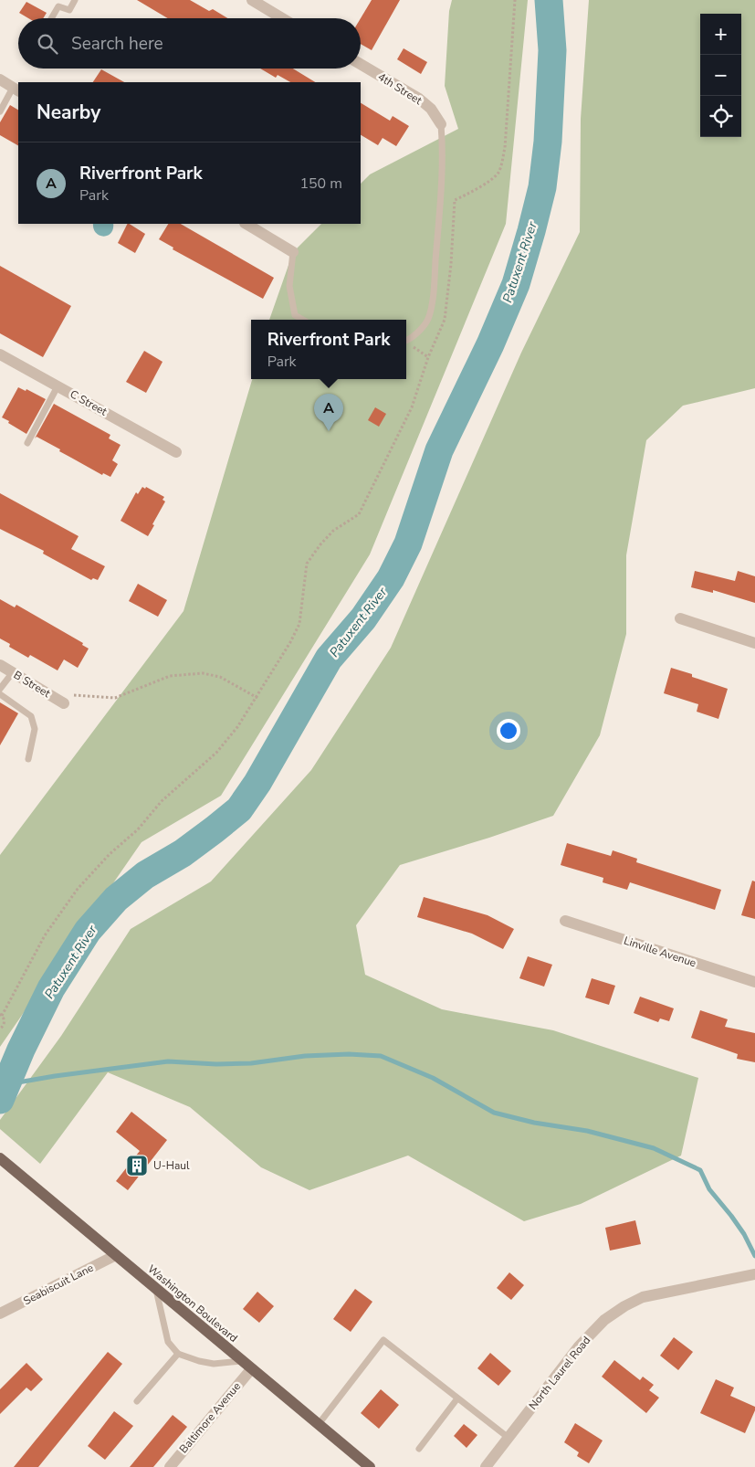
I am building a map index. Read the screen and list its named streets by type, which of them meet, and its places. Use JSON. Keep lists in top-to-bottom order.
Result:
{
  "streets": {
    "main road": ["Washington Boulevard"],
    "street": [
      "4th Street",
      "C Street",
      "B Street",
      "Linville Avenue",
      "Seabiscuit Lane",
      "North Laurel Road",
      "Baltimore Avenue"
    ]
  },
  "crossings": [
    ["Seabiscuit Lane", "Washington Boulevard"],
    ["Washington Boulevard", "Baltimore Avenue"]
  ],
  "water": ["Patuxent River"],
  "places": {
    "building": ["U-Haul"]
  },
  "page": {
    "map_buttons": ["+", "−"],
    "search": "Search here",
    "heading": "Nearby",
    "list": [
      {
        "mark": "A",
        "name": "Riverfront Park",
        "note": "Park",
        "value": "150 m"
      }
    ],
    "popup": ["Riverfront Park", "Park"],
    "pins": "A"
  }
}
